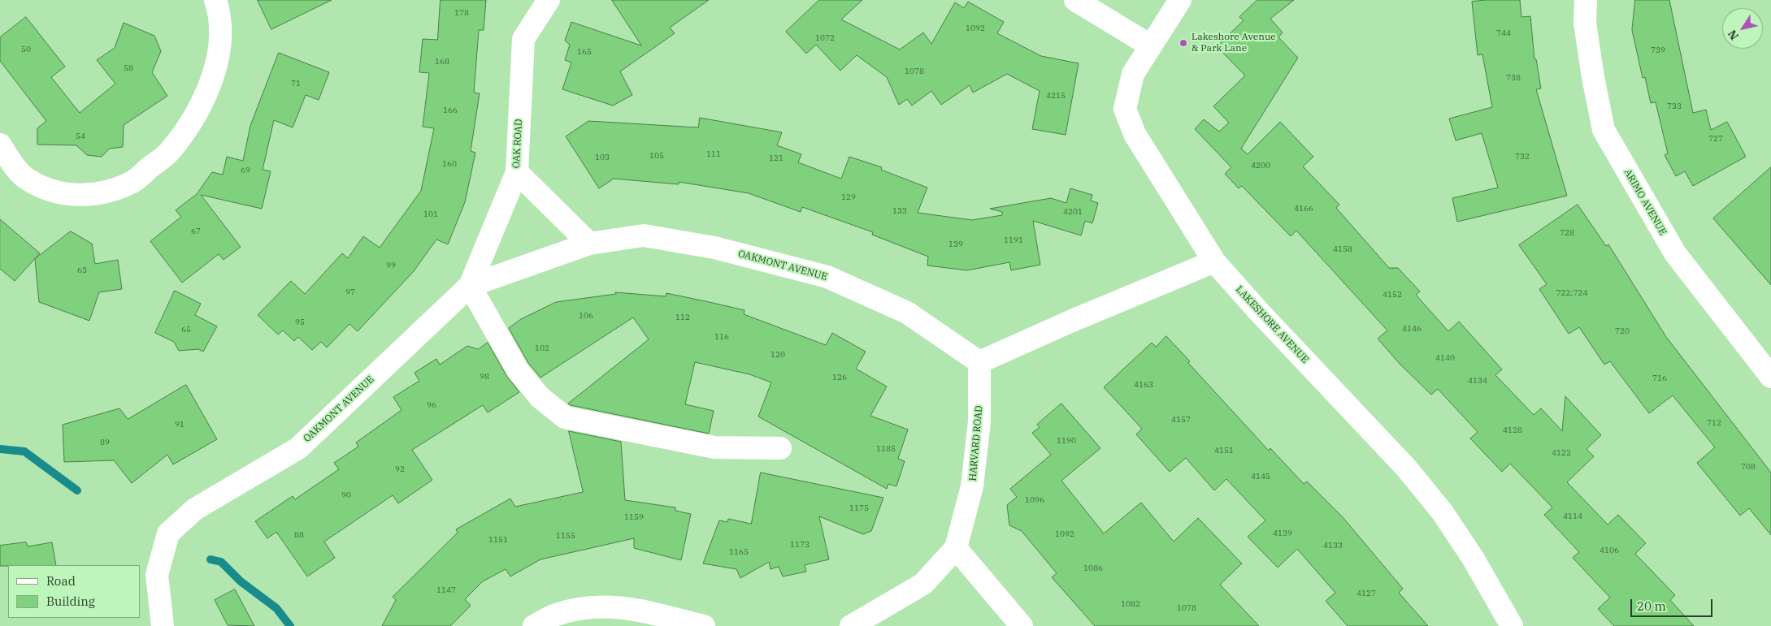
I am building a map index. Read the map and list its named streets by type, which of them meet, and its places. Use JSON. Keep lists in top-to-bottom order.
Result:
{
  "streets": {
    "street": [
      "OAK ROAD",
      "ARIMO AVENUE",
      "OAKMONT AVENUE",
      "LAKESHORE AVENUE",
      "HARVARD ROAD"
    ]
  },
  "crossings": [
    ["OAK ROAD", "OAKMONT AVENUE"],
    ["OAKMONT AVENUE", "HARVARD ROAD"]
  ],
  "places": ["Lakeshore Avenue & Park Lane"],
  "house_numbers": [
    "178",
    "1092",
    "744",
    "1072",
    "50",
    "739",
    "165",
    "168",
    "58",
    "1078",
    "738",
    "71",
    "4215",
    "733",
    "166",
    "54",
    "727",
    "111",
    "105",
    "732",
    "103",
    "121",
    "160",
    "4200",
    "69",
    "129",
    "4166",
    "133",
    "4201",
    "101",
    "67",
    "728",
    "1191",
    "139",
    "4158",
    "99",
    "63",
    "97",
    "722;724",
    "4152",
    "106",
    "112",
    "95",
    "4146",
    "65",
    "720",
    "116",
    "102",
    "120",
    "4140",
    "98",
    "126",
    "716",
    "4134",
    "4163",
    "96",
    "4157",
    "712",
    "91",
    "4128",
    "1190",
    "89",
    "1185",
    "4151",
    "4122",
    "708",
    "92",
    "4145",
    "90",
    "1096",
    "1175",
    "4114",
    "1159",
    "4139",
    "1092",
    "88",
    "1155",
    "1151",
    "1173",
    "4133",
    "4106",
    "1165",
    "1086",
    "1147",
    "4127",
    "1082",
    "1078"
  ],
  "legend": ["Road", "Building"],
  "scale_bar": "20 m",
  "north": "bottom left"
}
